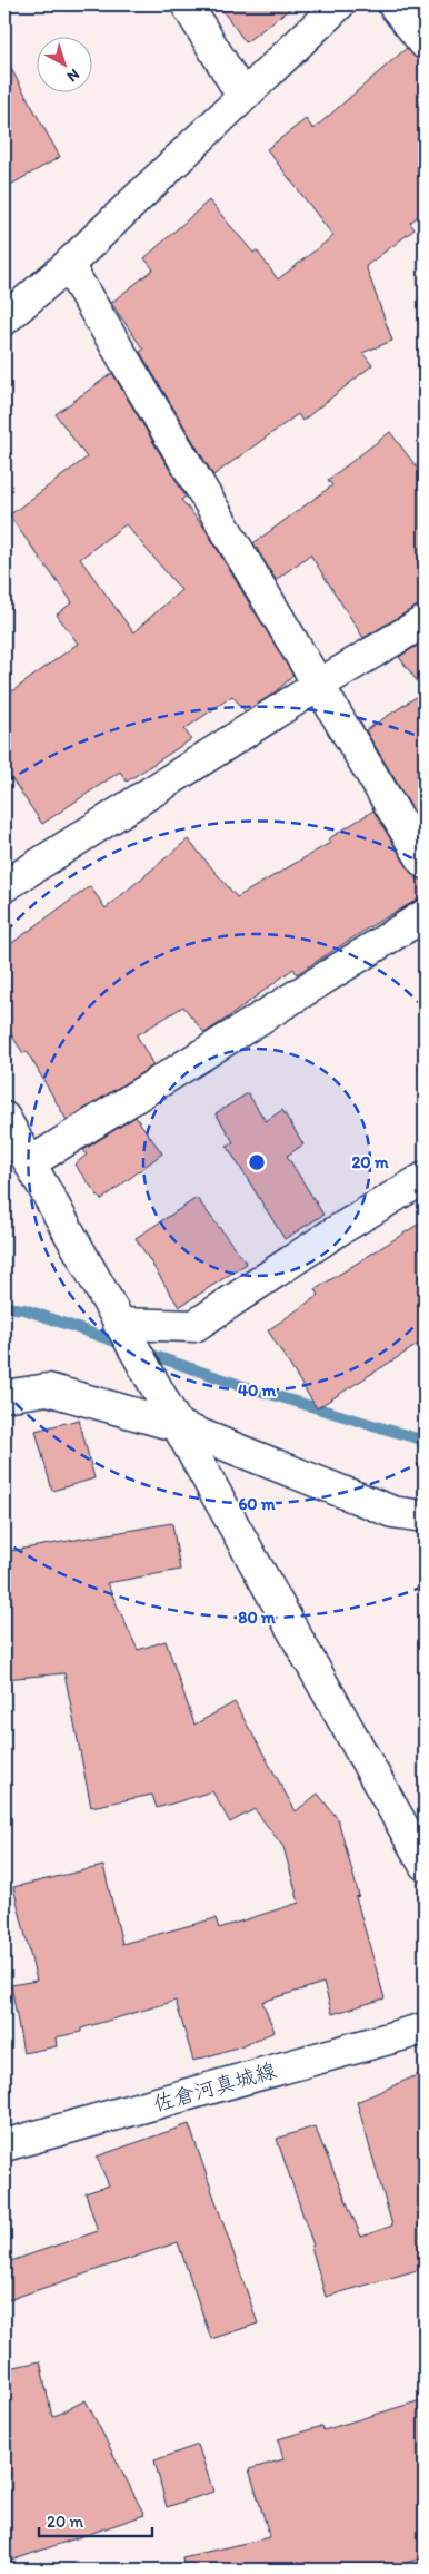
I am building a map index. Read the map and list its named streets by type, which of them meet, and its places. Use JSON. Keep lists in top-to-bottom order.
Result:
{
  "streets": {
    "street": ["佐倉河真城線"]
  },
  "scale_bar": "20 m",
  "north": "bottom right",
  "rings": [
    "20 m",
    "40 m",
    "60 m",
    "80 m"
  ]
}
